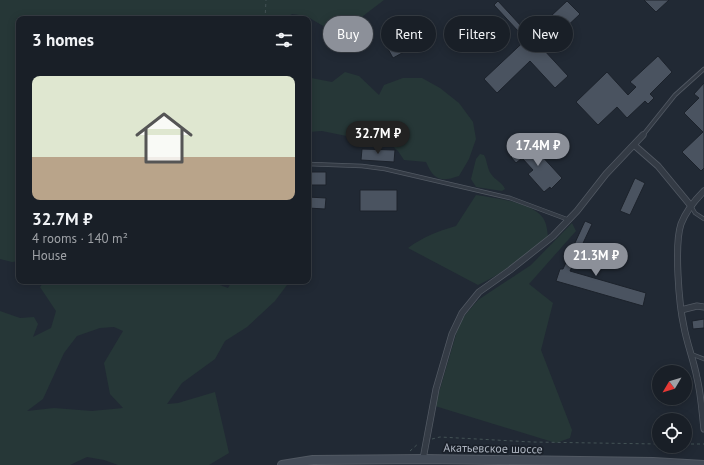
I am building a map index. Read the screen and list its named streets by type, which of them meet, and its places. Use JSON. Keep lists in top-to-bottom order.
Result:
{
  "streets": {
    "street": ["Акатьевское шоссе"]
  },
  "north": "bottom left",
  "page": {
    "chip": [
      "Buy",
      "Rent",
      "Filters",
      "New"
    ],
    "heading": "3 homes",
    "list": [
      {
        "name": "32.7M ₽",
        "note": "4 rooms · 140 m² · House"
      }
    ],
    "price": ["32.7M ₽", "17.4M ₽", "21.3M ₽"]
  }
}
